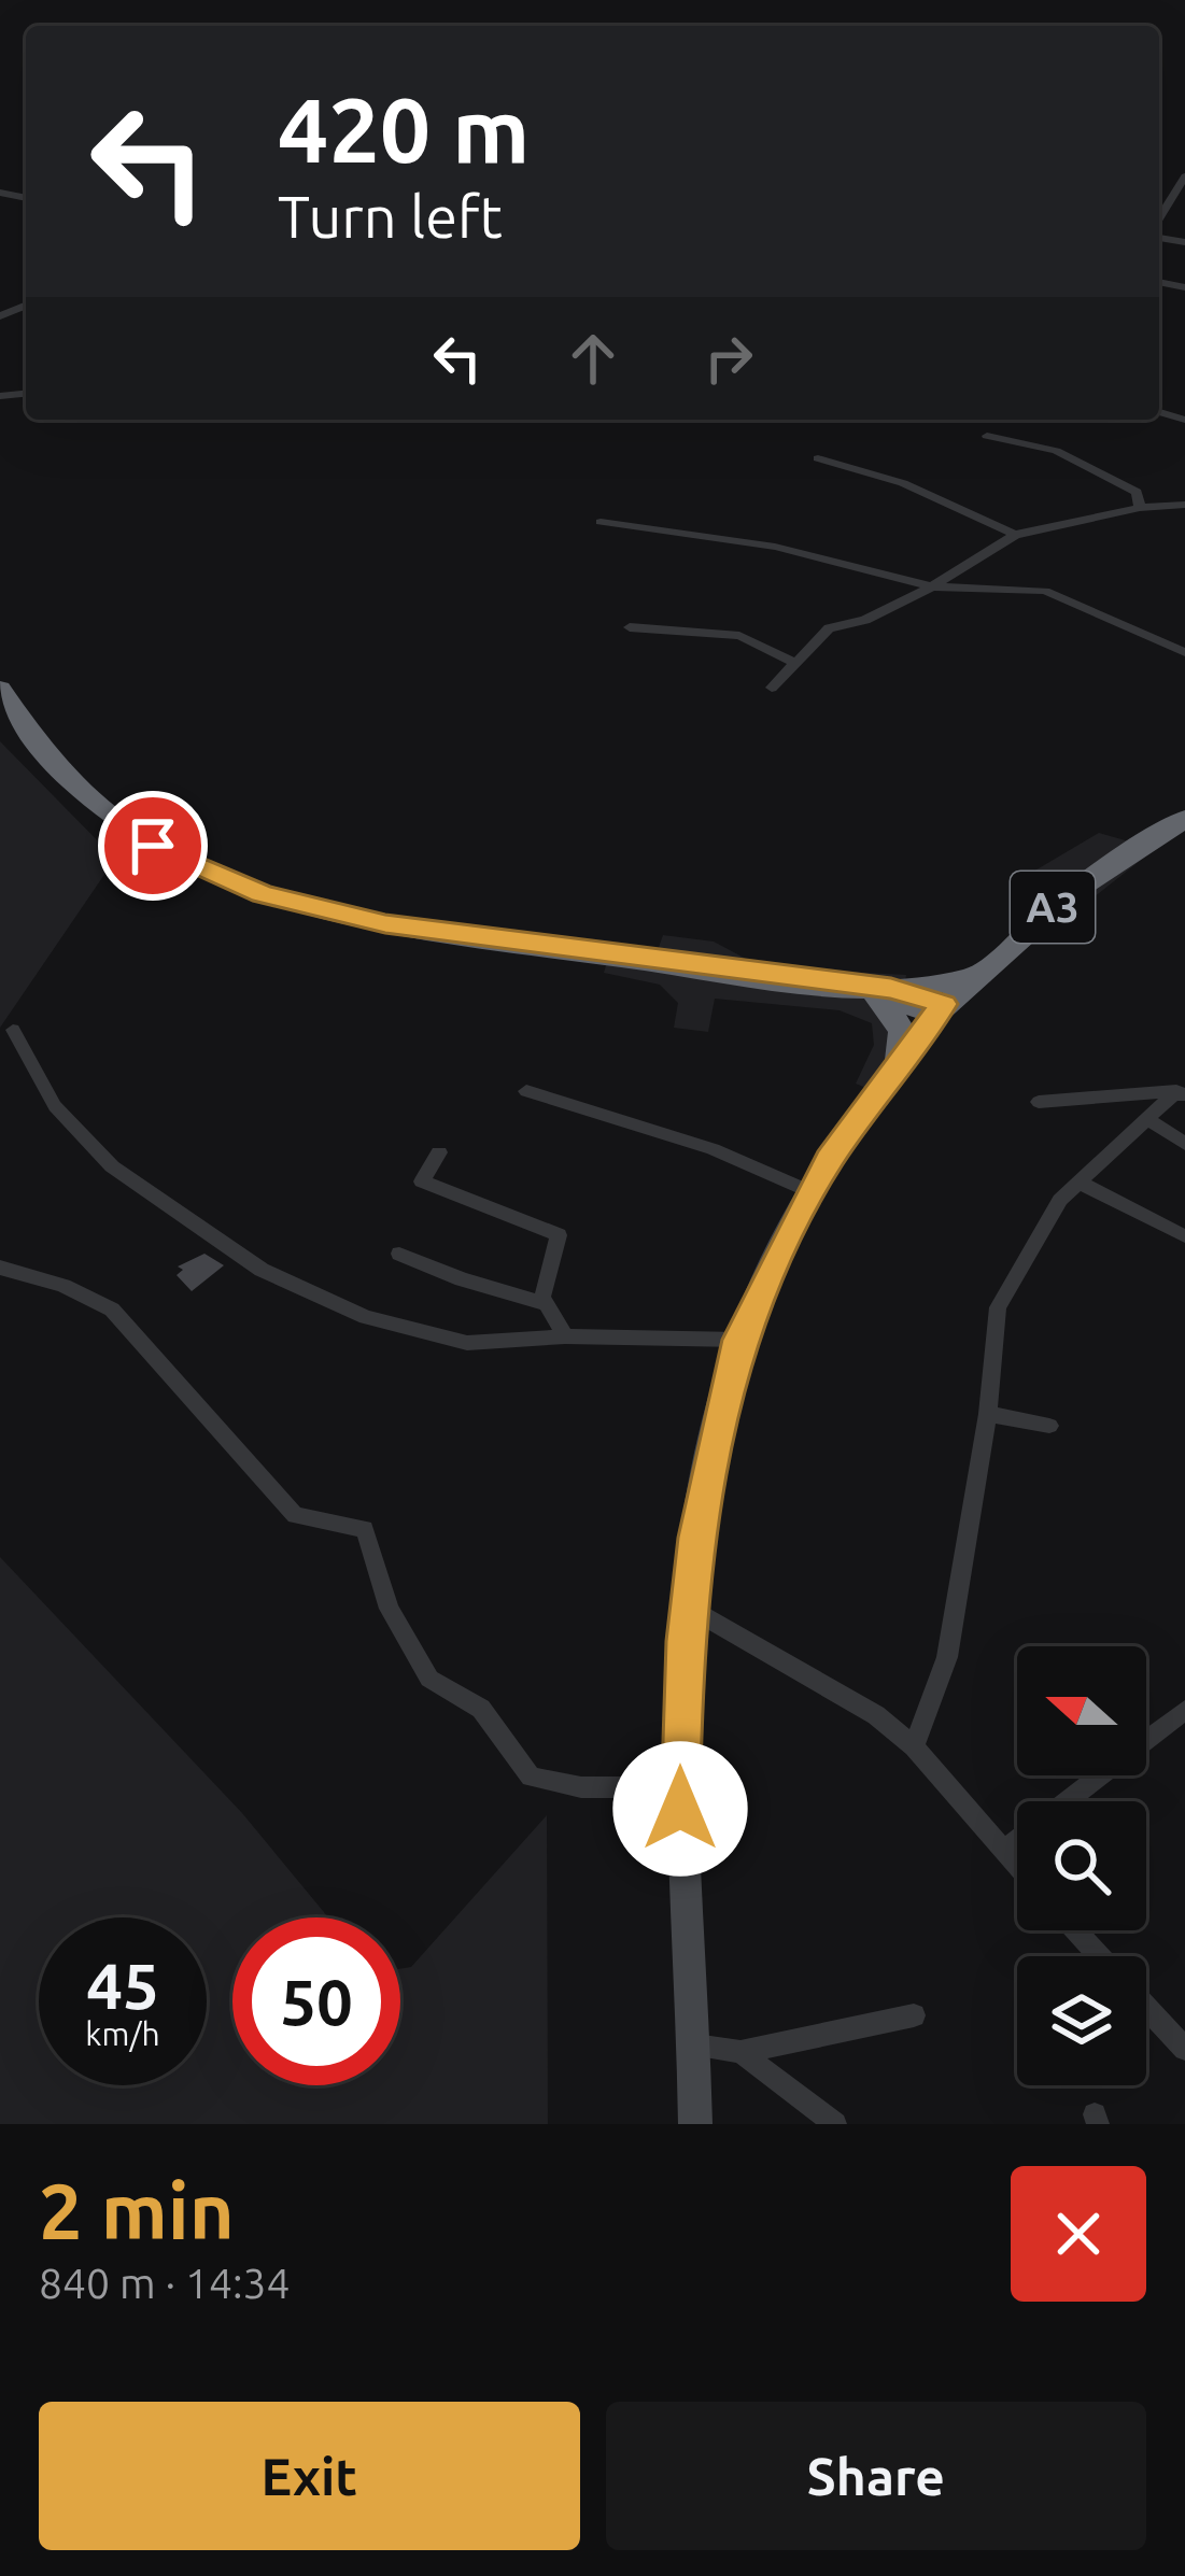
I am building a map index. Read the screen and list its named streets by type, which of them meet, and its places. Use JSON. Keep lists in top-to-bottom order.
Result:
{
  "streets": {
    "highway": ["A3"]
  },
  "north": "left",
  "page": {
    "turn": ["420 m", "Turn left"],
    "speed": "45 km/h",
    "limit": "50",
    "heading": ["2 min", "840 m · 14:34"],
    "buttons": ["Exit", "Share"]
  }
}
